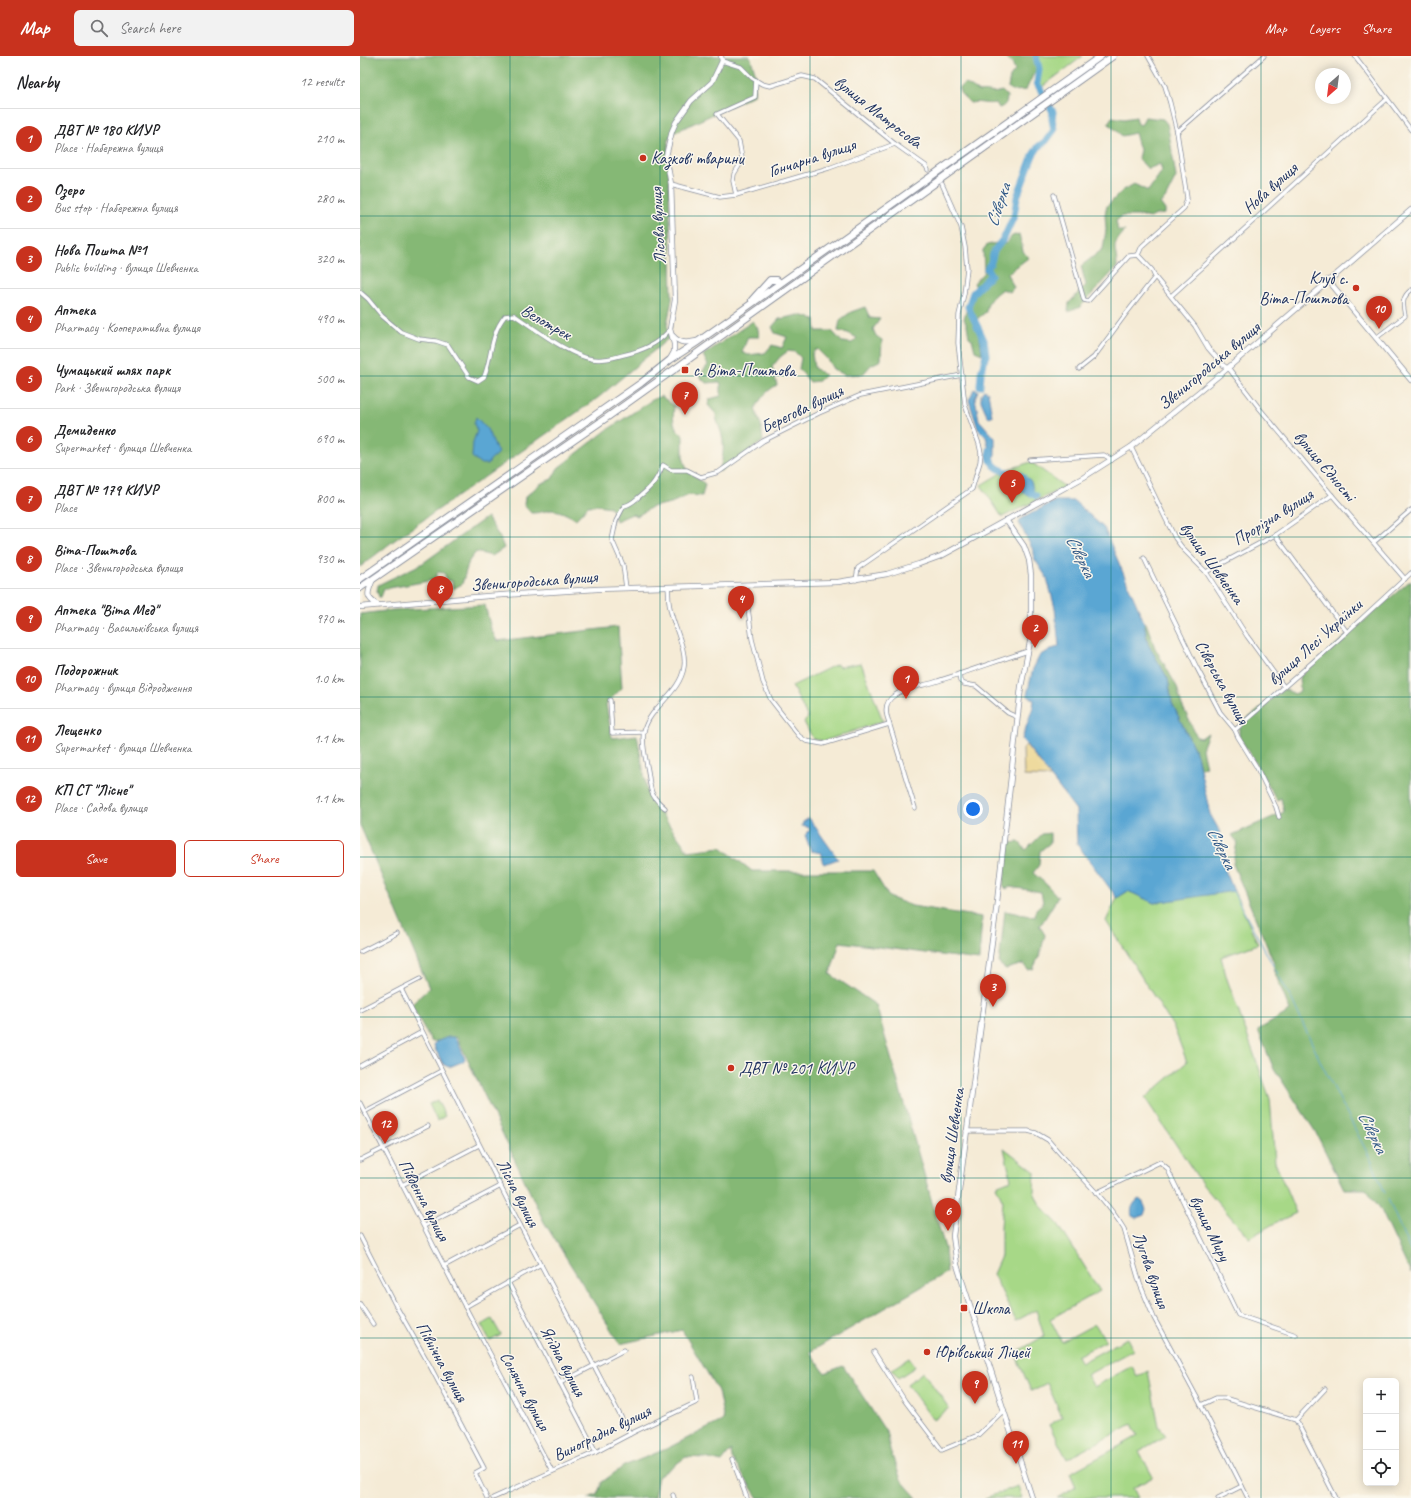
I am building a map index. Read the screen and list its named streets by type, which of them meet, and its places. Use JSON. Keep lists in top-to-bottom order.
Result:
{
  "streets": {
    "street": [
      "вулиця Матросова",
      "Гончарна вулиця",
      "Нова вулиця",
      "Лісова вулиця",
      "Велотрек",
      "Звенигородська вулиця",
      "Берегова вулиця",
      "вулиця Єдності",
      "Прорізна вулиця",
      "вулиця Шевченка",
      "вулиця Лесі Українки",
      "Сіверська вулиця",
      "Лісна вулиця",
      "Південна вулиця",
      "вулиця Миру",
      "Лугова вулиця",
      "Ягідна вулиця",
      "Північна вулиця",
      "Сонячна вулиця",
      "Виноградна вулиця"
    ]
  },
  "crossings": [
    ["вулиця Матросова", "Гончарна вулиця"],
    ["вулиця Матросова", "Лісова вулиця"],
    ["Гончарна вулиця", "Лісова вулиця"],
    ["Лісова вулиця", "Велотрек"],
    ["Звенигородська вулиця", "Берегова вулиця"],
    ["Звенигородська вулиця", "вулиця Єдності"],
    ["Звенигородська вулиця", "вулиця Шевченка"],
    ["вулиця Єдності", "Прорізна вулиця"],
    ["вулиця Єдності", "вулиця Лесі Українки"],
    ["Прорізна вулиця", "вулиця Шевченка"],
    ["вулиця Шевченка", "вулиця Лесі Українки"],
    ["вулиця Шевченка", "Лугова вулиця"],
    ["вулиця Лесі Українки", "Сіверська вулиця"],
    ["Лісна вулиця", "Виноградна вулиця"],
    ["Південна вулиця", "Сонячна вулиця"],
    ["вулиця Миру", "Лугова вулиця"],
    ["Ягідна вулиця", "Виноградна вулиця"],
    ["Сонячна вулиця", "Виноградна вулиця"]
  ],
  "water": ["Сіверка"],
  "places": {
    "other": [
      "Казкові тварини",
      "Клуб с. Віта-Поштова",
      "ДВТ № 201 КИУР",
      "Юрівський Ліцей"
    ],
    "transit": ["с. Віта-Поштова", "Школа"]
  },
  "north": "bottom left",
  "page": {
    "header": "Map",
    "search": "Search here",
    "nav": ["Map", "Layers", "Share"],
    "heading": ["Nearby", "12 results"],
    "list": [
      {
        "mark": "1",
        "name": "ДВТ № 180 КИУР",
        "note": "Place · Набережна вулиця",
        "value": "210 m"
      },
      {
        "mark": "2",
        "name": "Озеро",
        "note": "Bus stop · Набережна вулиця",
        "value": "280 m"
      },
      {
        "mark": "3",
        "name": "Нова Пошта №1",
        "note": "Public building · вулиця Шевченка",
        "value": "320 m"
      },
      {
        "mark": "4",
        "name": "Аптека",
        "note": "Pharmacy · Кооперативна вулиця",
        "value": "490 m"
      },
      {
        "mark": "5",
        "name": "Чумацький шлях парк",
        "note": "Park · Звенигородська вулиця",
        "value": "500 m"
      },
      {
        "mark": "6",
        "name": "Демиденко",
        "note": "Supermarket · вулиця Шевченка",
        "value": "690 m"
      },
      {
        "mark": "7",
        "name": "ДВТ № 179 КИУР",
        "note": "Place",
        "value": "800 m"
      },
      {
        "mark": "8",
        "name": "Віта-Поштова",
        "note": "Place · Звенигородська вулиця",
        "value": "930 m"
      },
      {
        "mark": "9",
        "name": "Аптека \"Віта Мед\"",
        "note": "Pharmacy · Васильківська вулиця",
        "value": "970 m"
      },
      {
        "mark": "10",
        "name": "Подорожник",
        "note": "Pharmacy · вулиця Відродження",
        "value": "1.0 km"
      },
      {
        "mark": "11",
        "name": "Лещенко",
        "note": "Supermarket · вулиця Шевченка",
        "value": "1.1 km"
      },
      {
        "mark": "12",
        "name": "КП СТ \"Лісне\"",
        "note": "Place · Садова вулиця",
        "value": "1.1 km"
      }
    ],
    "pins": [
      "10",
      "7",
      "5",
      "8",
      "4",
      "2",
      "1",
      "3",
      "12",
      "6",
      "9",
      "11"
    ],
    "buttons": ["Save", "Share"],
    "map_buttons": ["+", "−"]
  }
}
